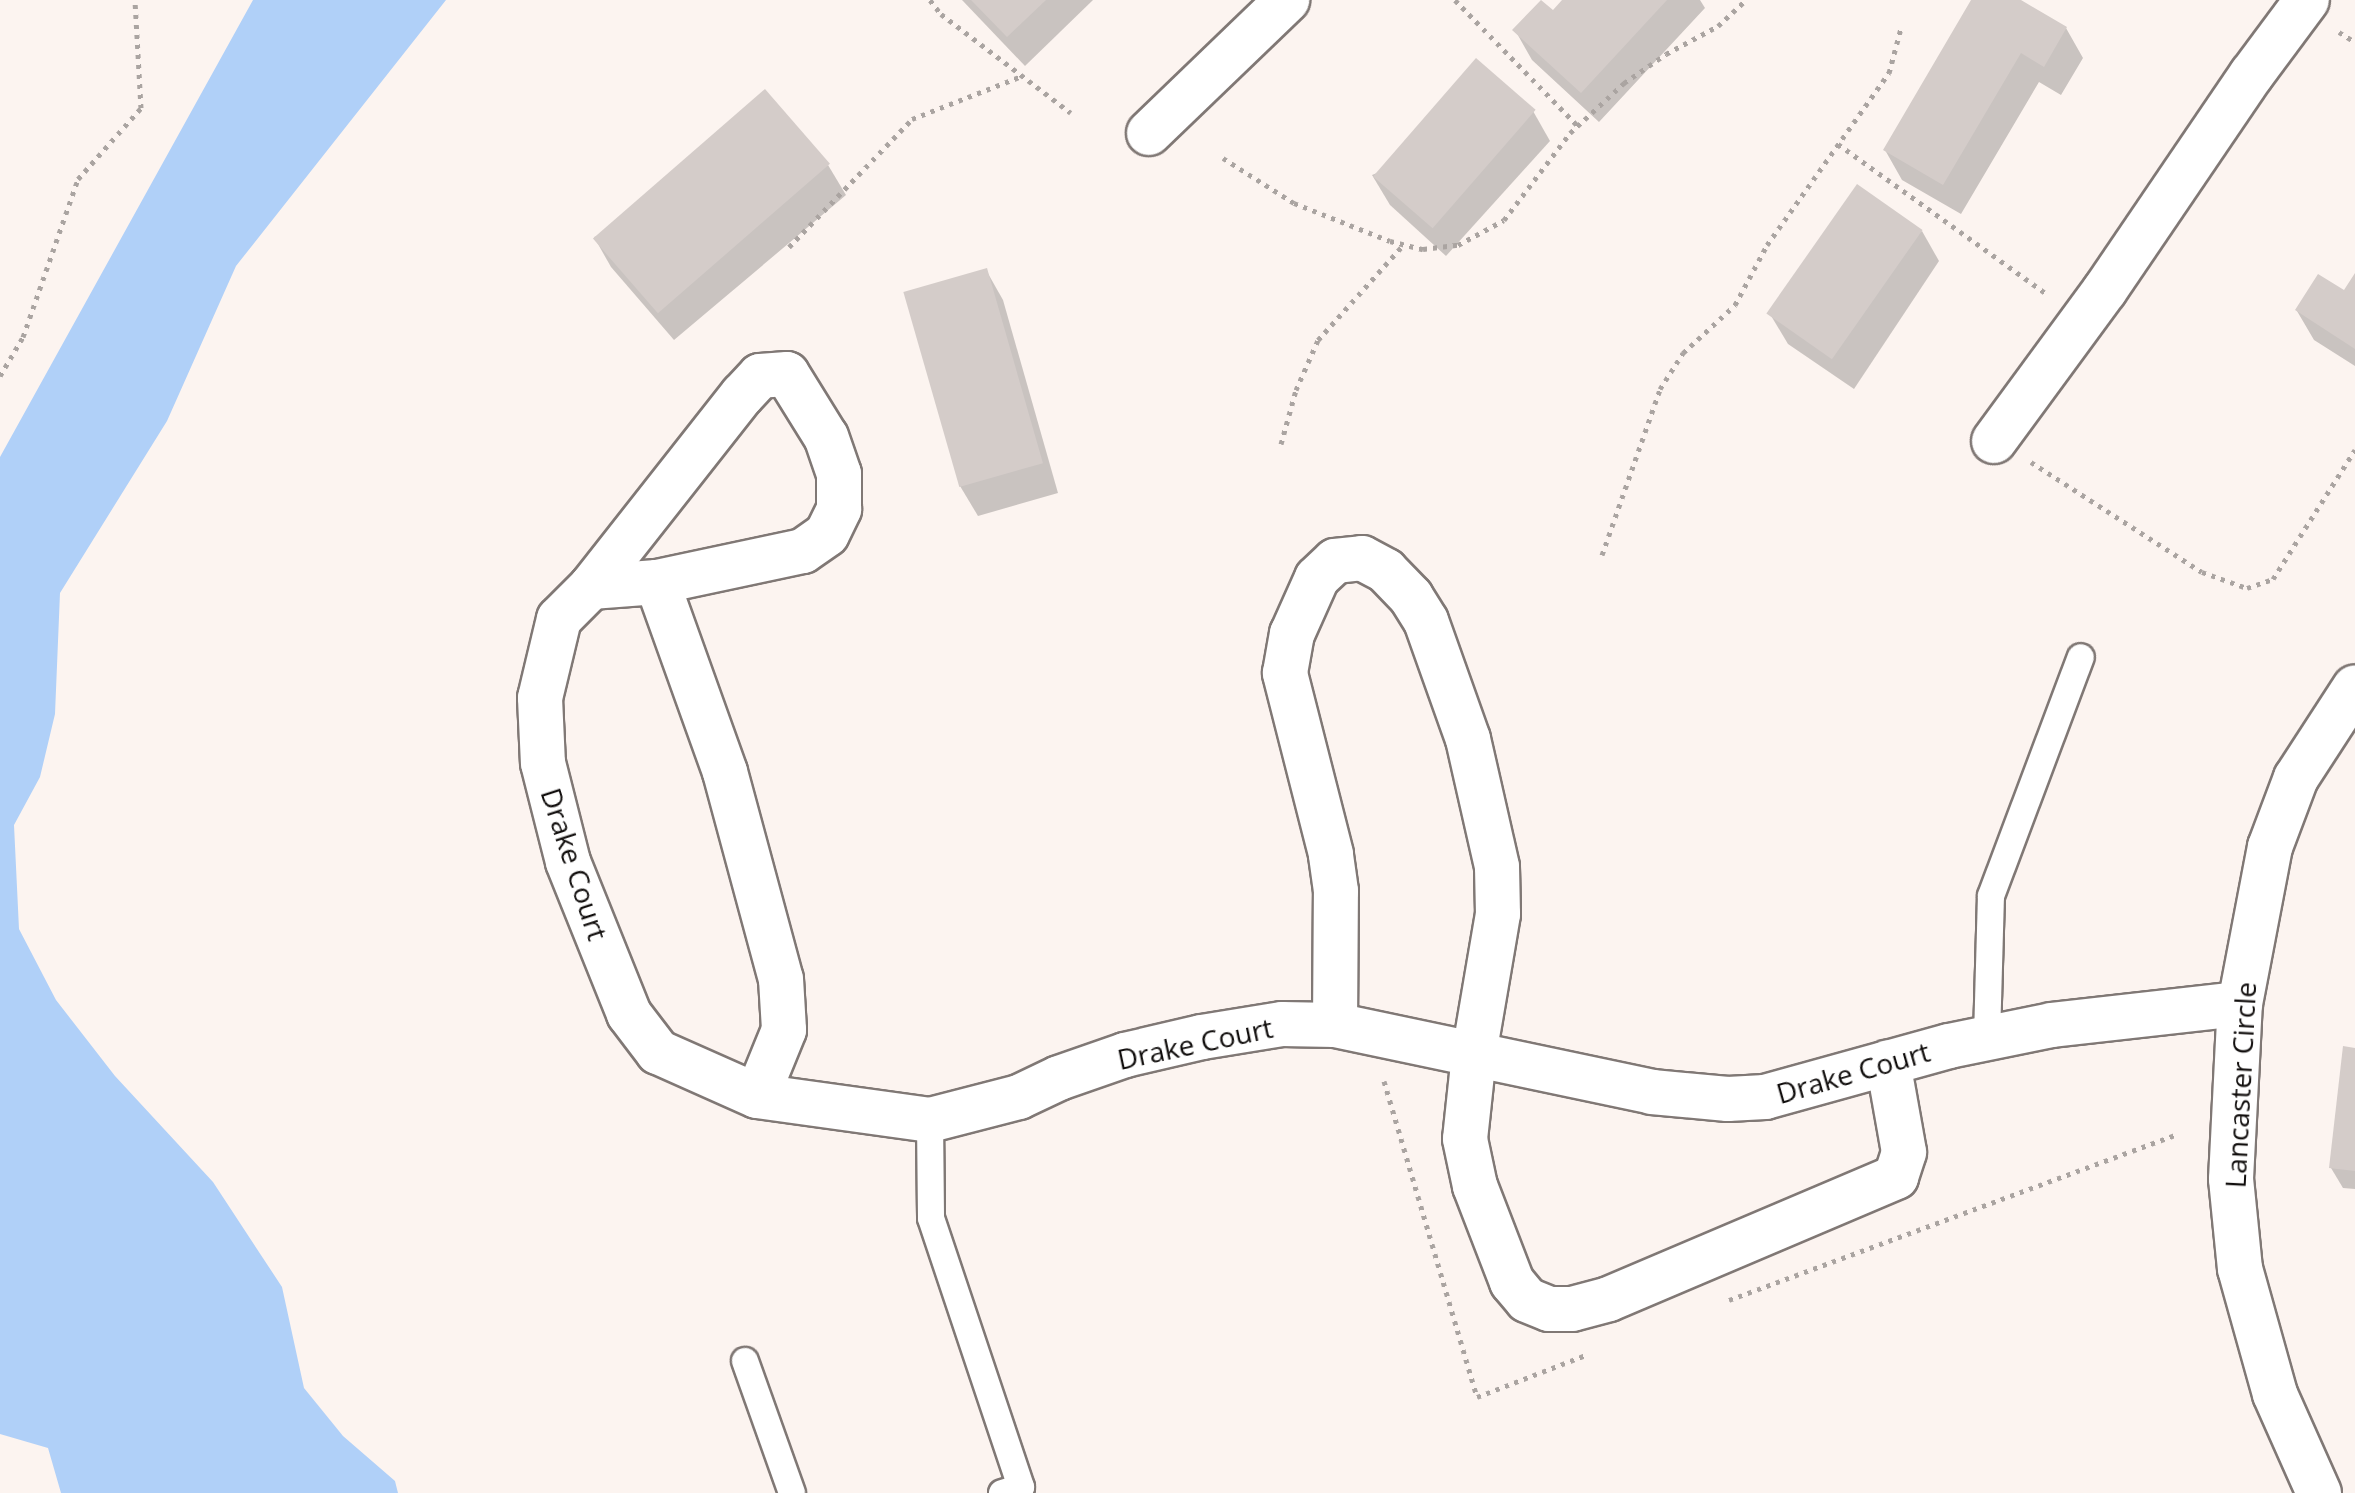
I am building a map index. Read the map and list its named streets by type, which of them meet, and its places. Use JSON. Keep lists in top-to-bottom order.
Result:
{
  "streets": {
    "street": ["Drake Court", "Lancaster Circle"]
  },
  "crossings": [
    ["Drake Court", "Lancaster Circle"]
  ]
}
